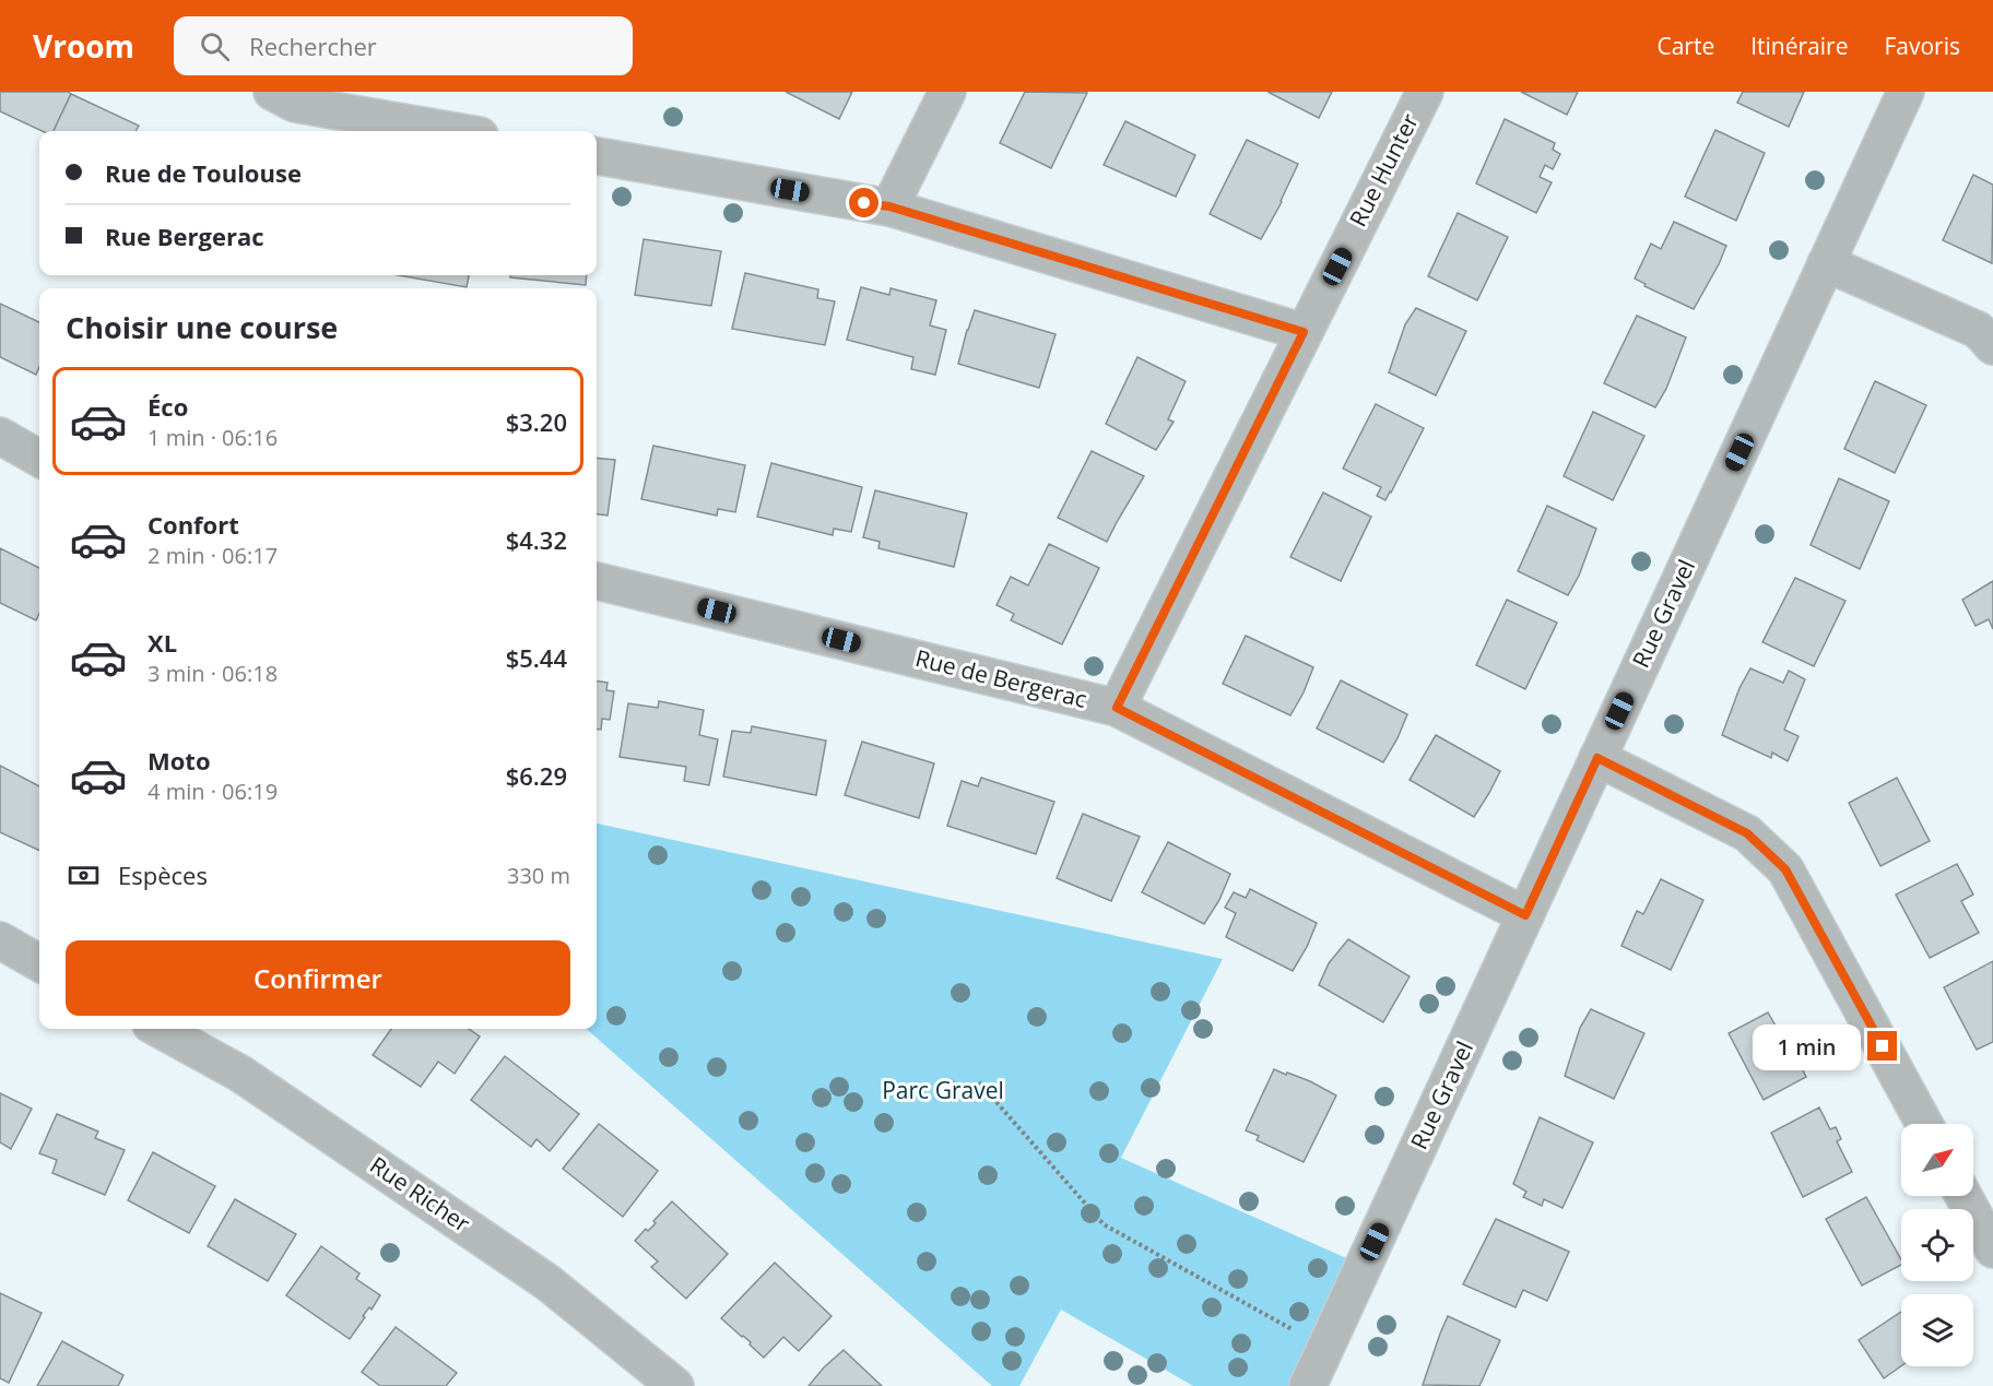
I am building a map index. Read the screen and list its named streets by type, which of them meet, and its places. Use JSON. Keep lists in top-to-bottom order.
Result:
{
  "streets": {
    "street": [
      "Rue Hunter",
      "Rue Gravel",
      "Rue de Bergerac",
      "Rue Richer"
    ]
  },
  "crossings": [
    ["Rue Hunter", "Rue de Bergerac"],
    ["Rue Gravel", "Rue de Bergerac"]
  ],
  "parks": ["Parc Gravel"],
  "north": "top right",
  "page": {
    "header": "Vroom",
    "search": "Rechercher",
    "nav": ["Carte", "Itinéraire", "Favoris"],
    "banner": ["Rue de Toulouse", "Rue Bergerac"],
    "heading": "Choisir une course",
    "list": [
      {
        "name": "Éco",
        "note": "1 min · 06:16",
        "value": "$3.20"
      },
      {
        "name": "Confort",
        "note": "2 min · 06:17",
        "value": "$4.32"
      },
      {
        "name": "XL",
        "note": "3 min · 06:18",
        "value": "$5.44"
      },
      {
        "name": "Moto",
        "note": "4 min · 06:19",
        "value": "$6.29"
      }
    ],
    "pay": ["Espèces", "330 m"],
    "buttons": "Confirmer",
    "bubble": "1 min"
  }
}
